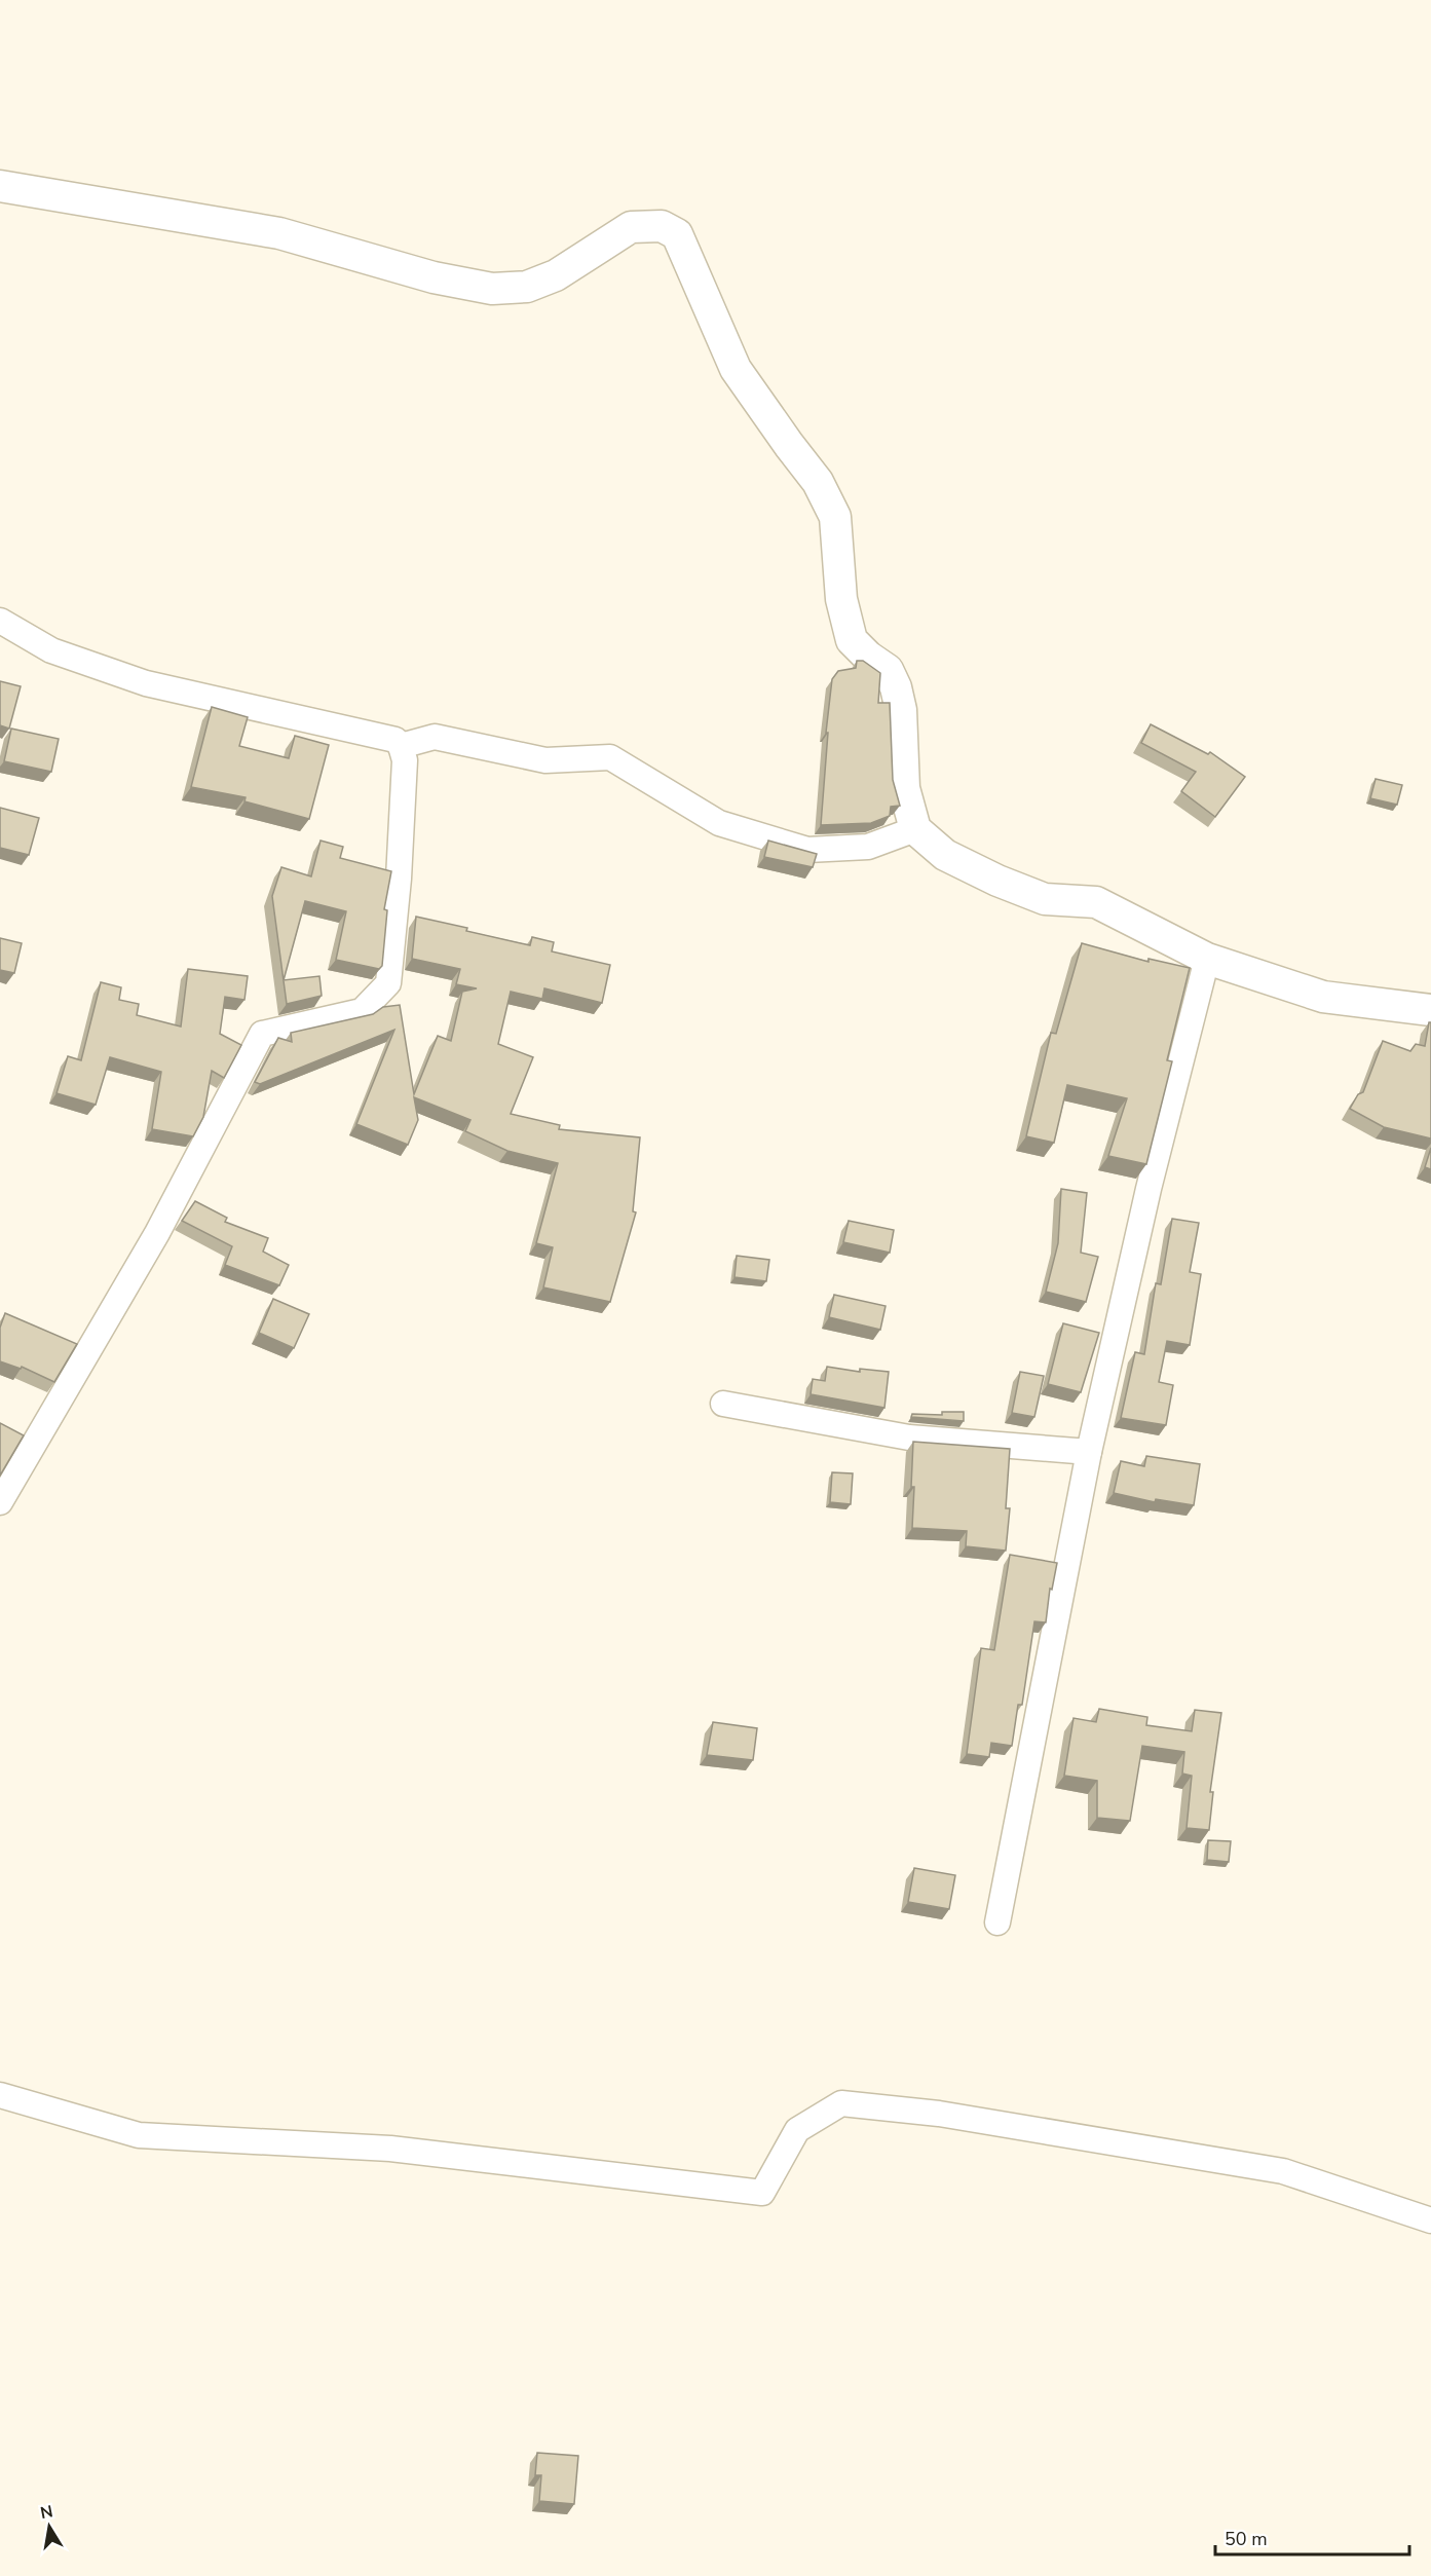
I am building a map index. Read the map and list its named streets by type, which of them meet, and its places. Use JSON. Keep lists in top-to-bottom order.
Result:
{
  "scale_bar": "50 m",
  "north": "top"
}
